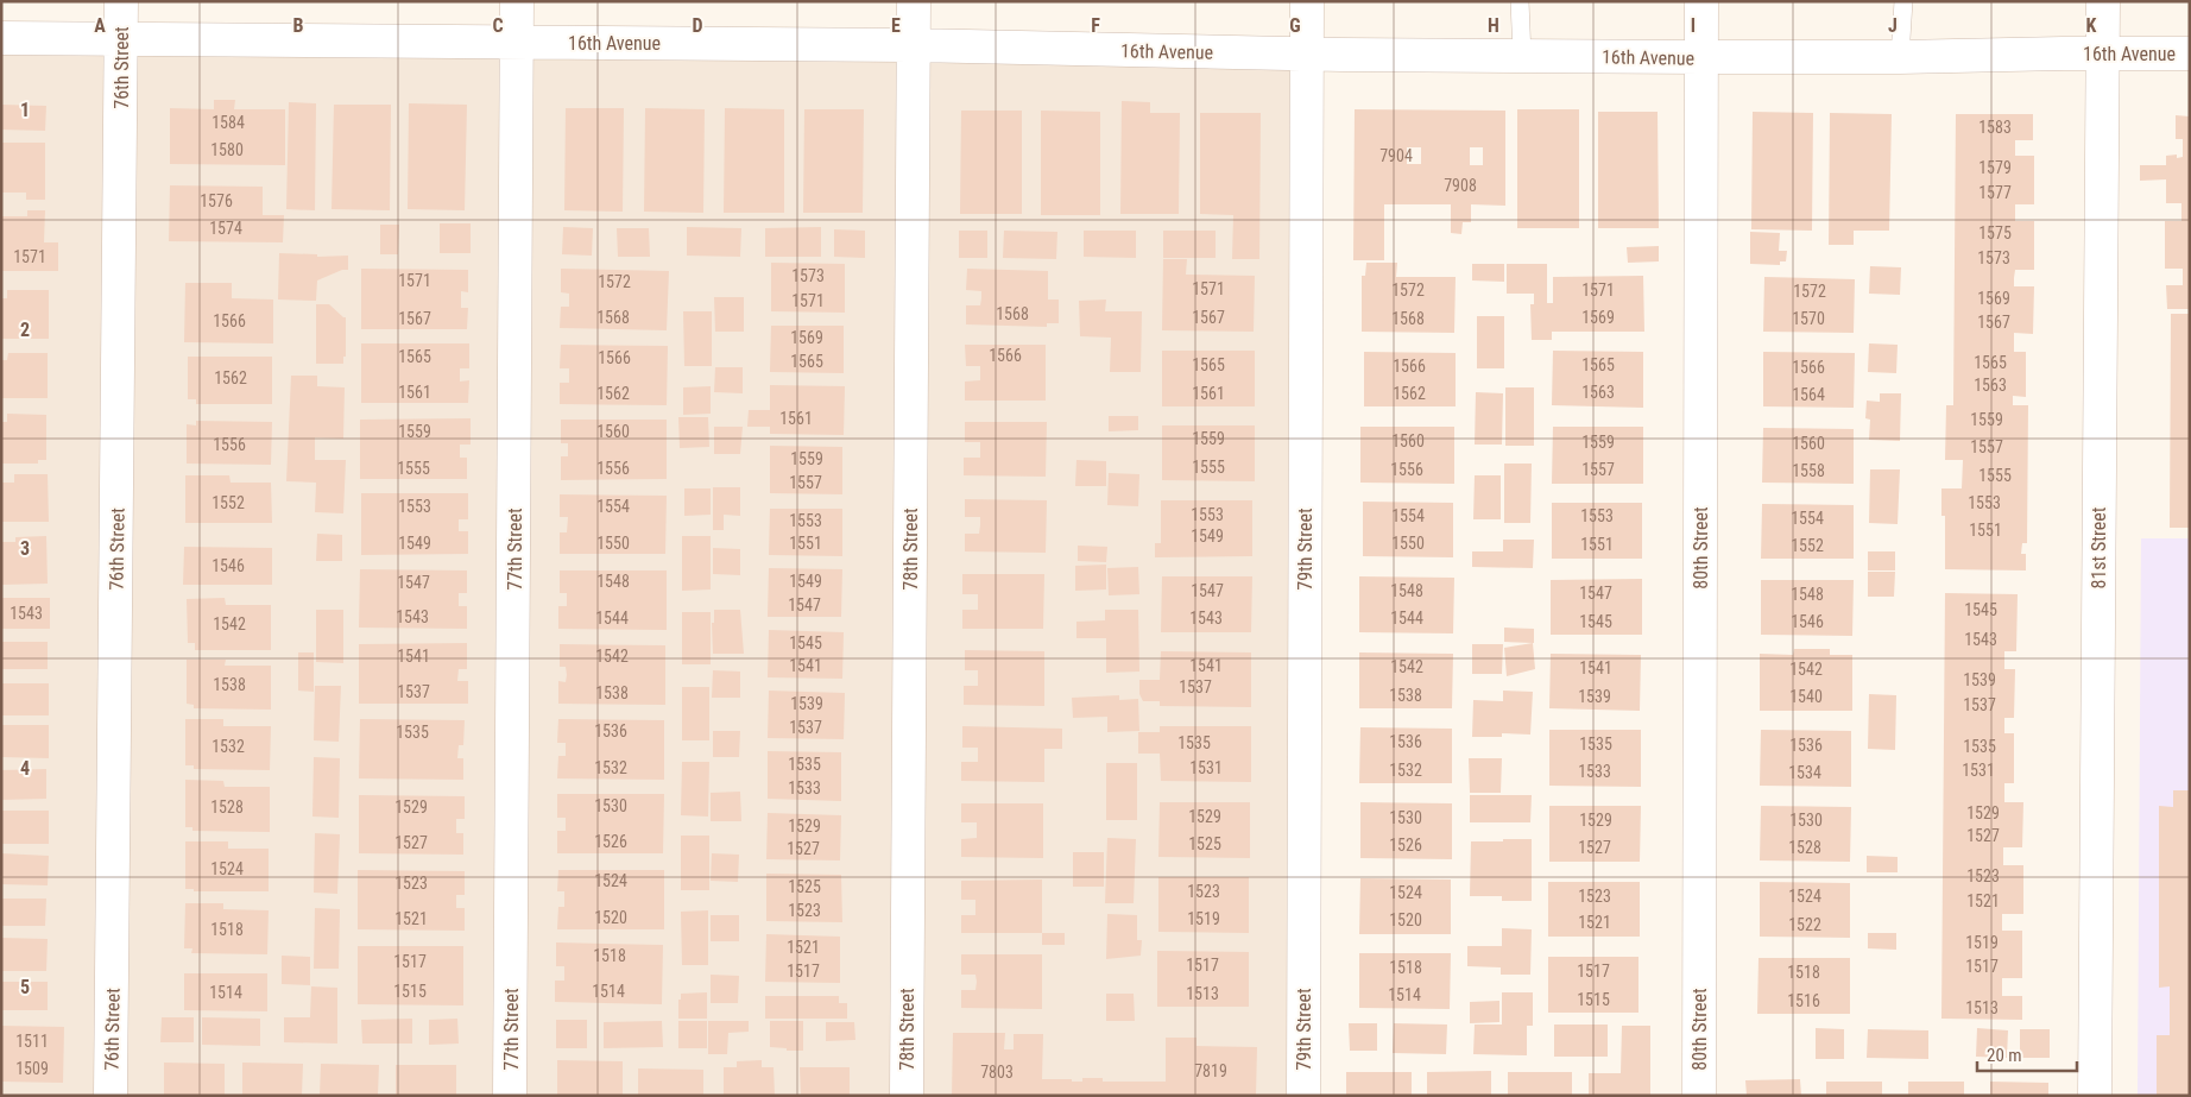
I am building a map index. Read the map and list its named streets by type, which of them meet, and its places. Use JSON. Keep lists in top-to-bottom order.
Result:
{
  "streets": {
    "street": [
      "16th Avenue",
      "76th Street",
      "80th Street",
      "81st Street",
      "77th Street",
      "78th Street",
      "79th Street"
    ]
  },
  "crossings": [
    ["16th Avenue", "76th Street"],
    ["16th Avenue", "80th Street"],
    ["16th Avenue", "81st Street"],
    ["16th Avenue", "77th Street"],
    ["16th Avenue", "78th Street"],
    ["16th Avenue", "79th Street"]
  ],
  "house_numbers": [
    "1584",
    "1583",
    "1580",
    "7904",
    "1579",
    "7908",
    "1577",
    "1576",
    "1574",
    "1575",
    "1571",
    "1573",
    "1573",
    "1571",
    "1572",
    "1571",
    "1572",
    "1571",
    "1572",
    "1569",
    "1571",
    "1568",
    "1568",
    "1567",
    "1569",
    "1567",
    "1568",
    "1570",
    "1566",
    "1567",
    "1569",
    "1566",
    "1565",
    "1566",
    "1565",
    "1565",
    "1565",
    "1565",
    "1566",
    "1566",
    "1562",
    "1563",
    "1561",
    "1563",
    "1562",
    "1561",
    "1562",
    "1564",
    "1561",
    "1559",
    "1559",
    "1560",
    "1559",
    "1560",
    "1559",
    "1560",
    "1556",
    "1557",
    "1559",
    "1555",
    "1555",
    "1556",
    "1556",
    "1557",
    "1558",
    "1555",
    "1557",
    "1552",
    "1553",
    "1553",
    "1554",
    "1553",
    "1554",
    "1553",
    "1554",
    "1553",
    "1551",
    "1549",
    "1549",
    "1550",
    "1551",
    "1550",
    "1551",
    "1552",
    "1546",
    "1548",
    "1549",
    "1547",
    "1547",
    "1548",
    "1547",
    "1548",
    "1547",
    "1545",
    "1543",
    "1543",
    "1544",
    "1543",
    "1544",
    "1545",
    "1546",
    "1542",
    "1543",
    "1545",
    "1541",
    "1542",
    "1541",
    "1541",
    "1542",
    "1541",
    "1542",
    "1539",
    "1538",
    "1537",
    "1537",
    "1538",
    "1538",
    "1539",
    "1540",
    "1539",
    "1537",
    "1537",
    "1536",
    "1535",
    "1536",
    "1535",
    "1535",
    "1536",
    "1532",
    "1535",
    "1535",
    "1532",
    "1531",
    "1532",
    "1531",
    "1533",
    "1534",
    "1533",
    "1530",
    "1528",
    "1529",
    "1529",
    "1529",
    "1530",
    "1529",
    "1530",
    "1529",
    "1527",
    "1526",
    "1527",
    "1525",
    "1526",
    "1527",
    "1528",
    "1527",
    "1524",
    "1523",
    "1524",
    "1523",
    "1525",
    "1523",
    "1524",
    "1523",
    "1524",
    "1521",
    "1523",
    "1520",
    "1521",
    "1519",
    "1520",
    "1521",
    "1522",
    "1518",
    "1519",
    "1521",
    "1518",
    "1517",
    "1517",
    "1517",
    "1518",
    "1517",
    "1517",
    "1518",
    "1515",
    "1514",
    "1514",
    "1513",
    "1514",
    "1515",
    "1516",
    "1513",
    "1511",
    "1509",
    "7819",
    "7803"
  ],
  "scale_bar": "20 m",
  "grid": {
    "columns": [
      "A",
      "B",
      "C",
      "D",
      "E",
      "F",
      "G",
      "H",
      "I",
      "J",
      "K"
    ],
    "rows": [
      "1",
      "2",
      "3",
      "4",
      "5"
    ]
  }
}
